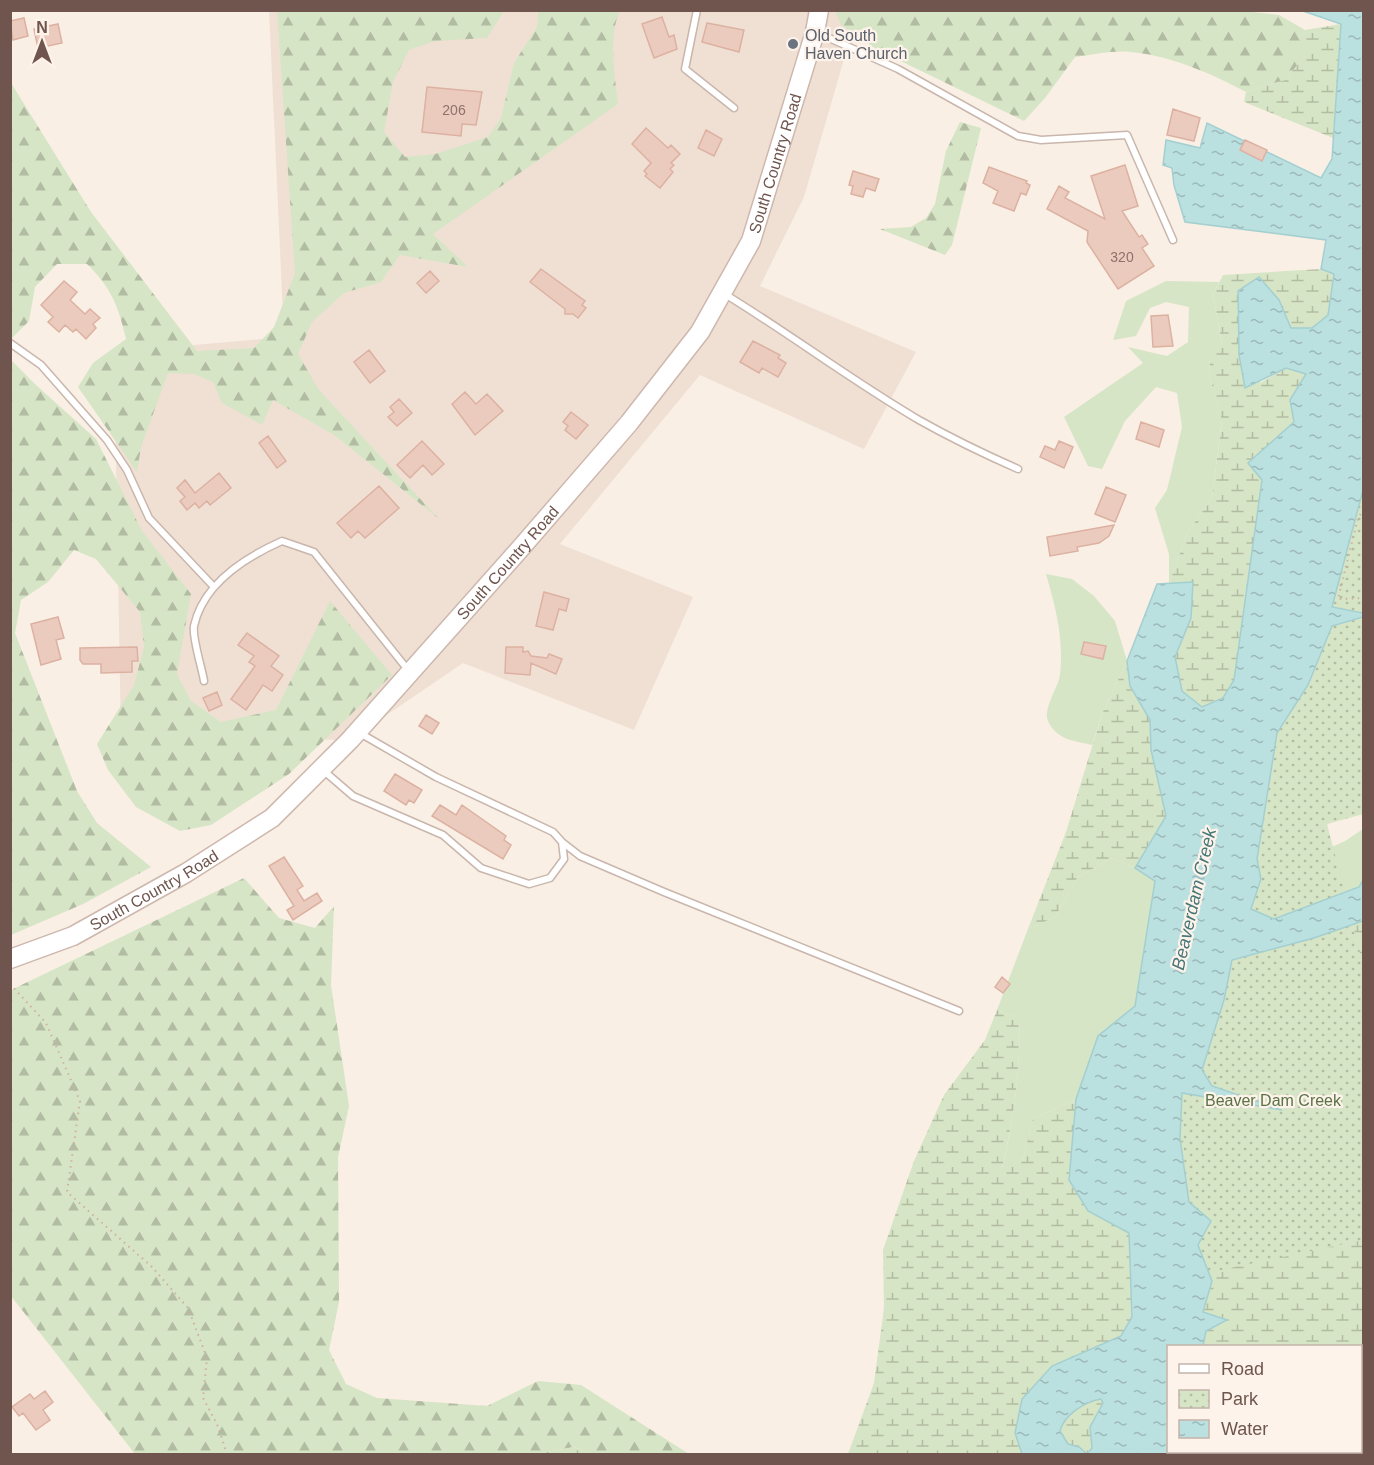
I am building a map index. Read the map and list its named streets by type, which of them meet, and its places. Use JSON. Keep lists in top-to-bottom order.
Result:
{
  "streets": {
    "main road": ["South Country Road"]
  },
  "water": ["Beaverdam Creek"],
  "parks": ["Beaver Dam Creek"],
  "places": ["Old South Haven Church"],
  "house_numbers": ["206", "320"],
  "legend": ["Road", "Park", "Water"],
  "north": "top"
}
